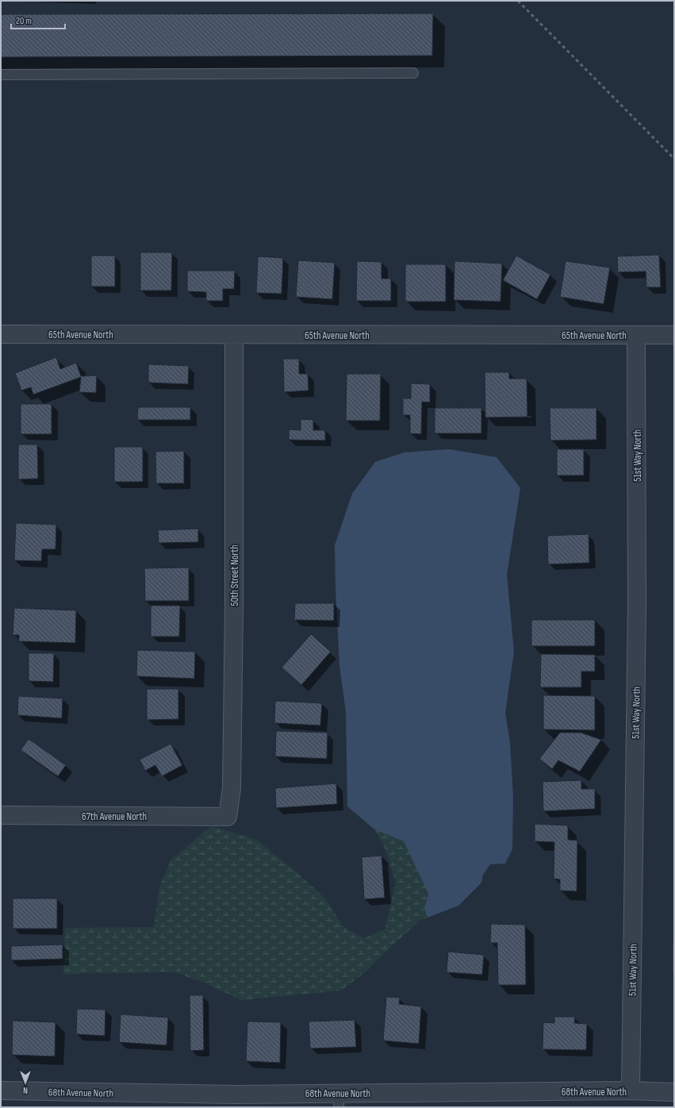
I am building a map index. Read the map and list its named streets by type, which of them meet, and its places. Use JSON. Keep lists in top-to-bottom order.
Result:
{
  "streets": {
    "street": [
      "65th Avenue North",
      "51st Way North",
      "50th Street North",
      "67th Avenue North",
      "68th Avenue North"
    ]
  },
  "crossings": [
    ["65th Avenue North", "51st Way North"],
    ["65th Avenue North", "50th Street North"],
    ["51st Way North", "68th Avenue North"],
    ["50th Street North", "67th Avenue North"]
  ],
  "scale_bar": "20 m",
  "north": "bottom"
}
